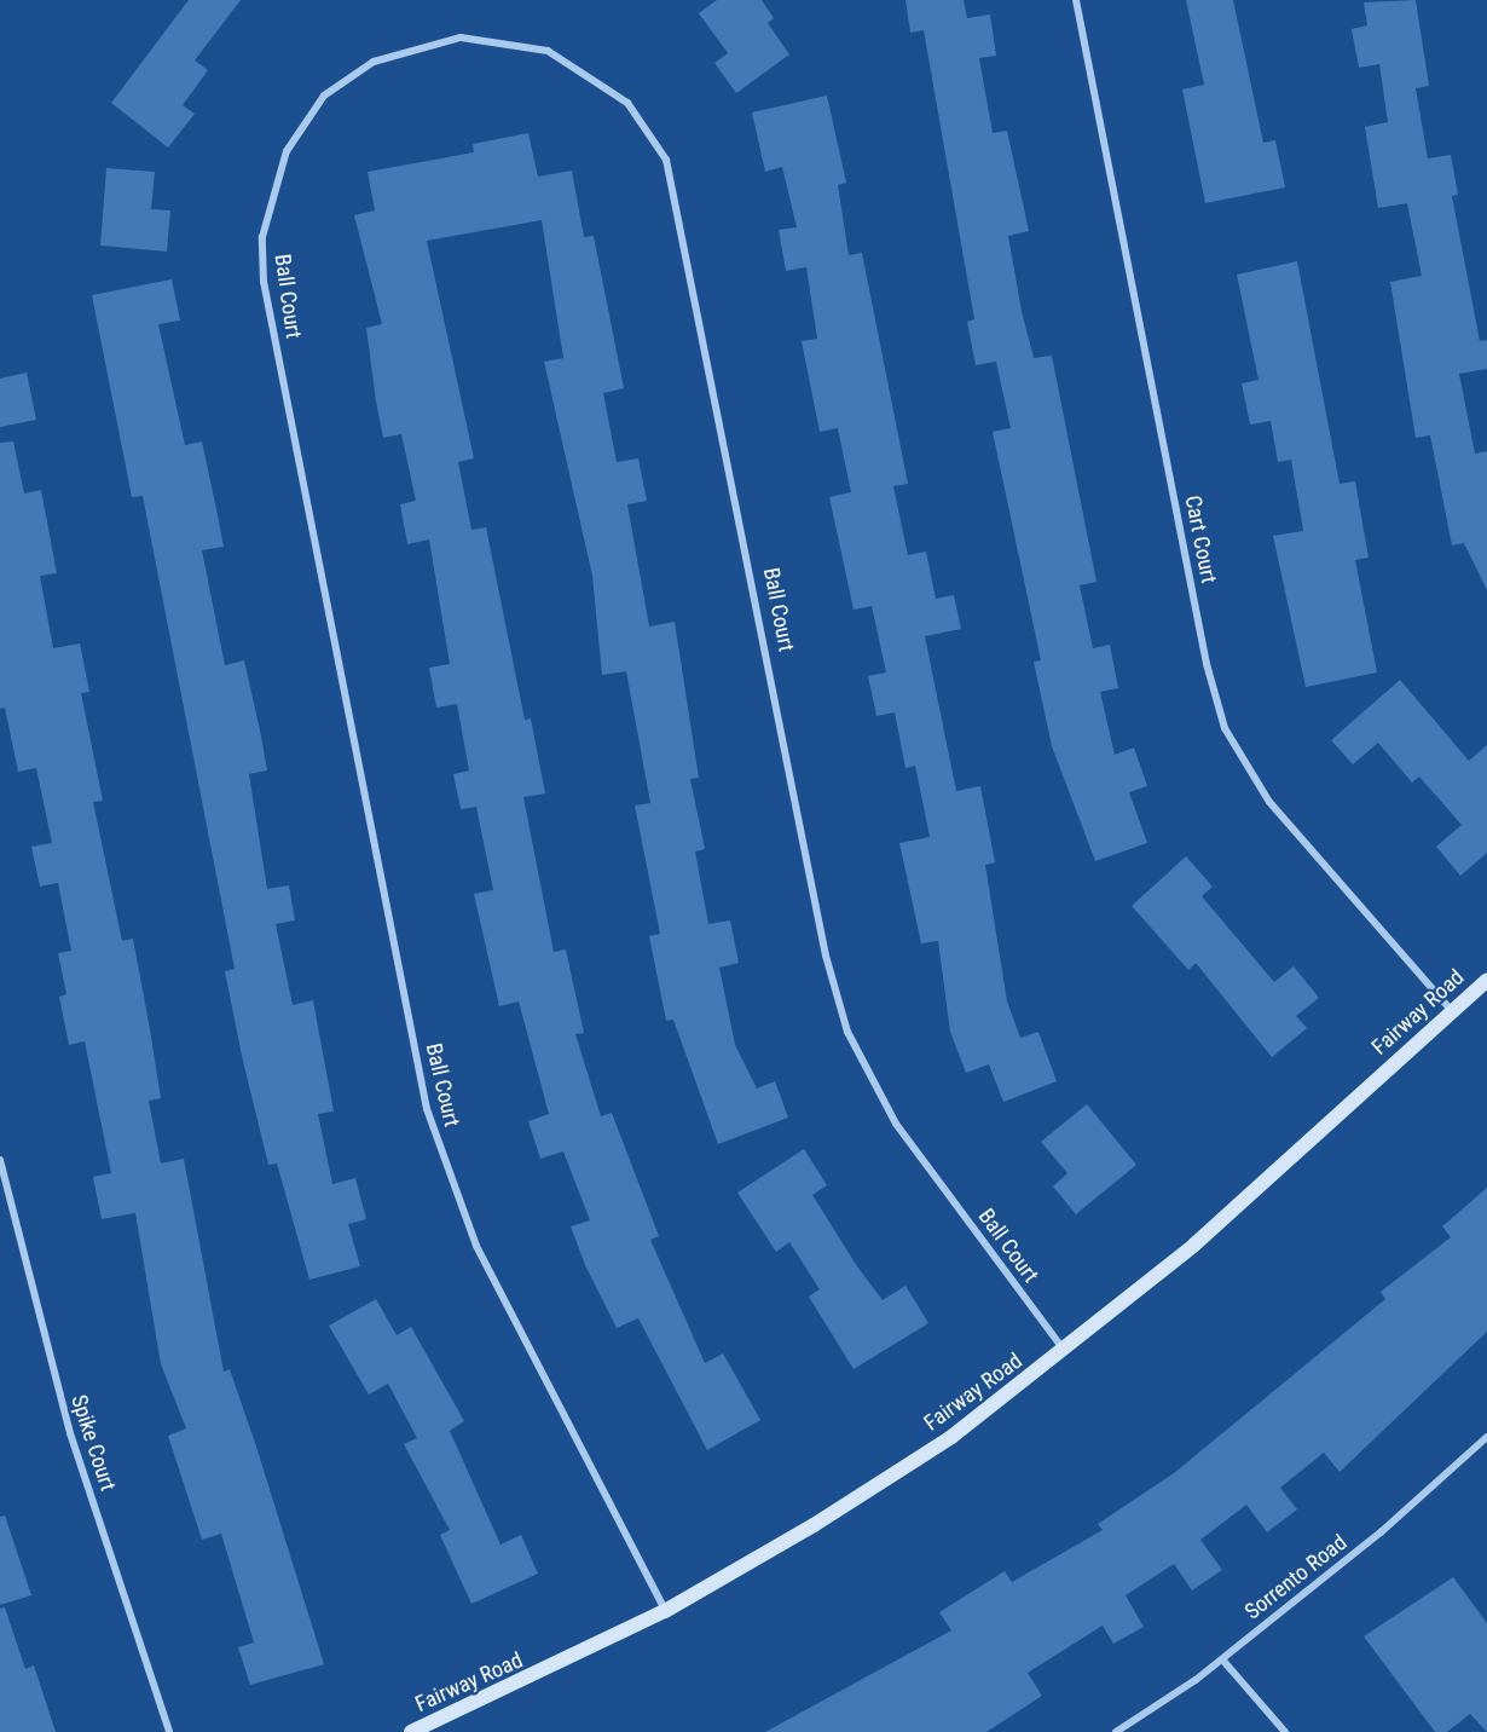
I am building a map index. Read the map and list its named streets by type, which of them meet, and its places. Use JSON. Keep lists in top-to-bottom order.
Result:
{
  "streets": {
    "street": [
      "Ball Court",
      "Cart Court",
      "Fairway Road",
      "Spike Court",
      "Sorrento Road"
    ]
  },
  "crossings": [
    ["Ball Court", "Fairway Road"],
    ["Cart Court", "Fairway Road"]
  ]
}
